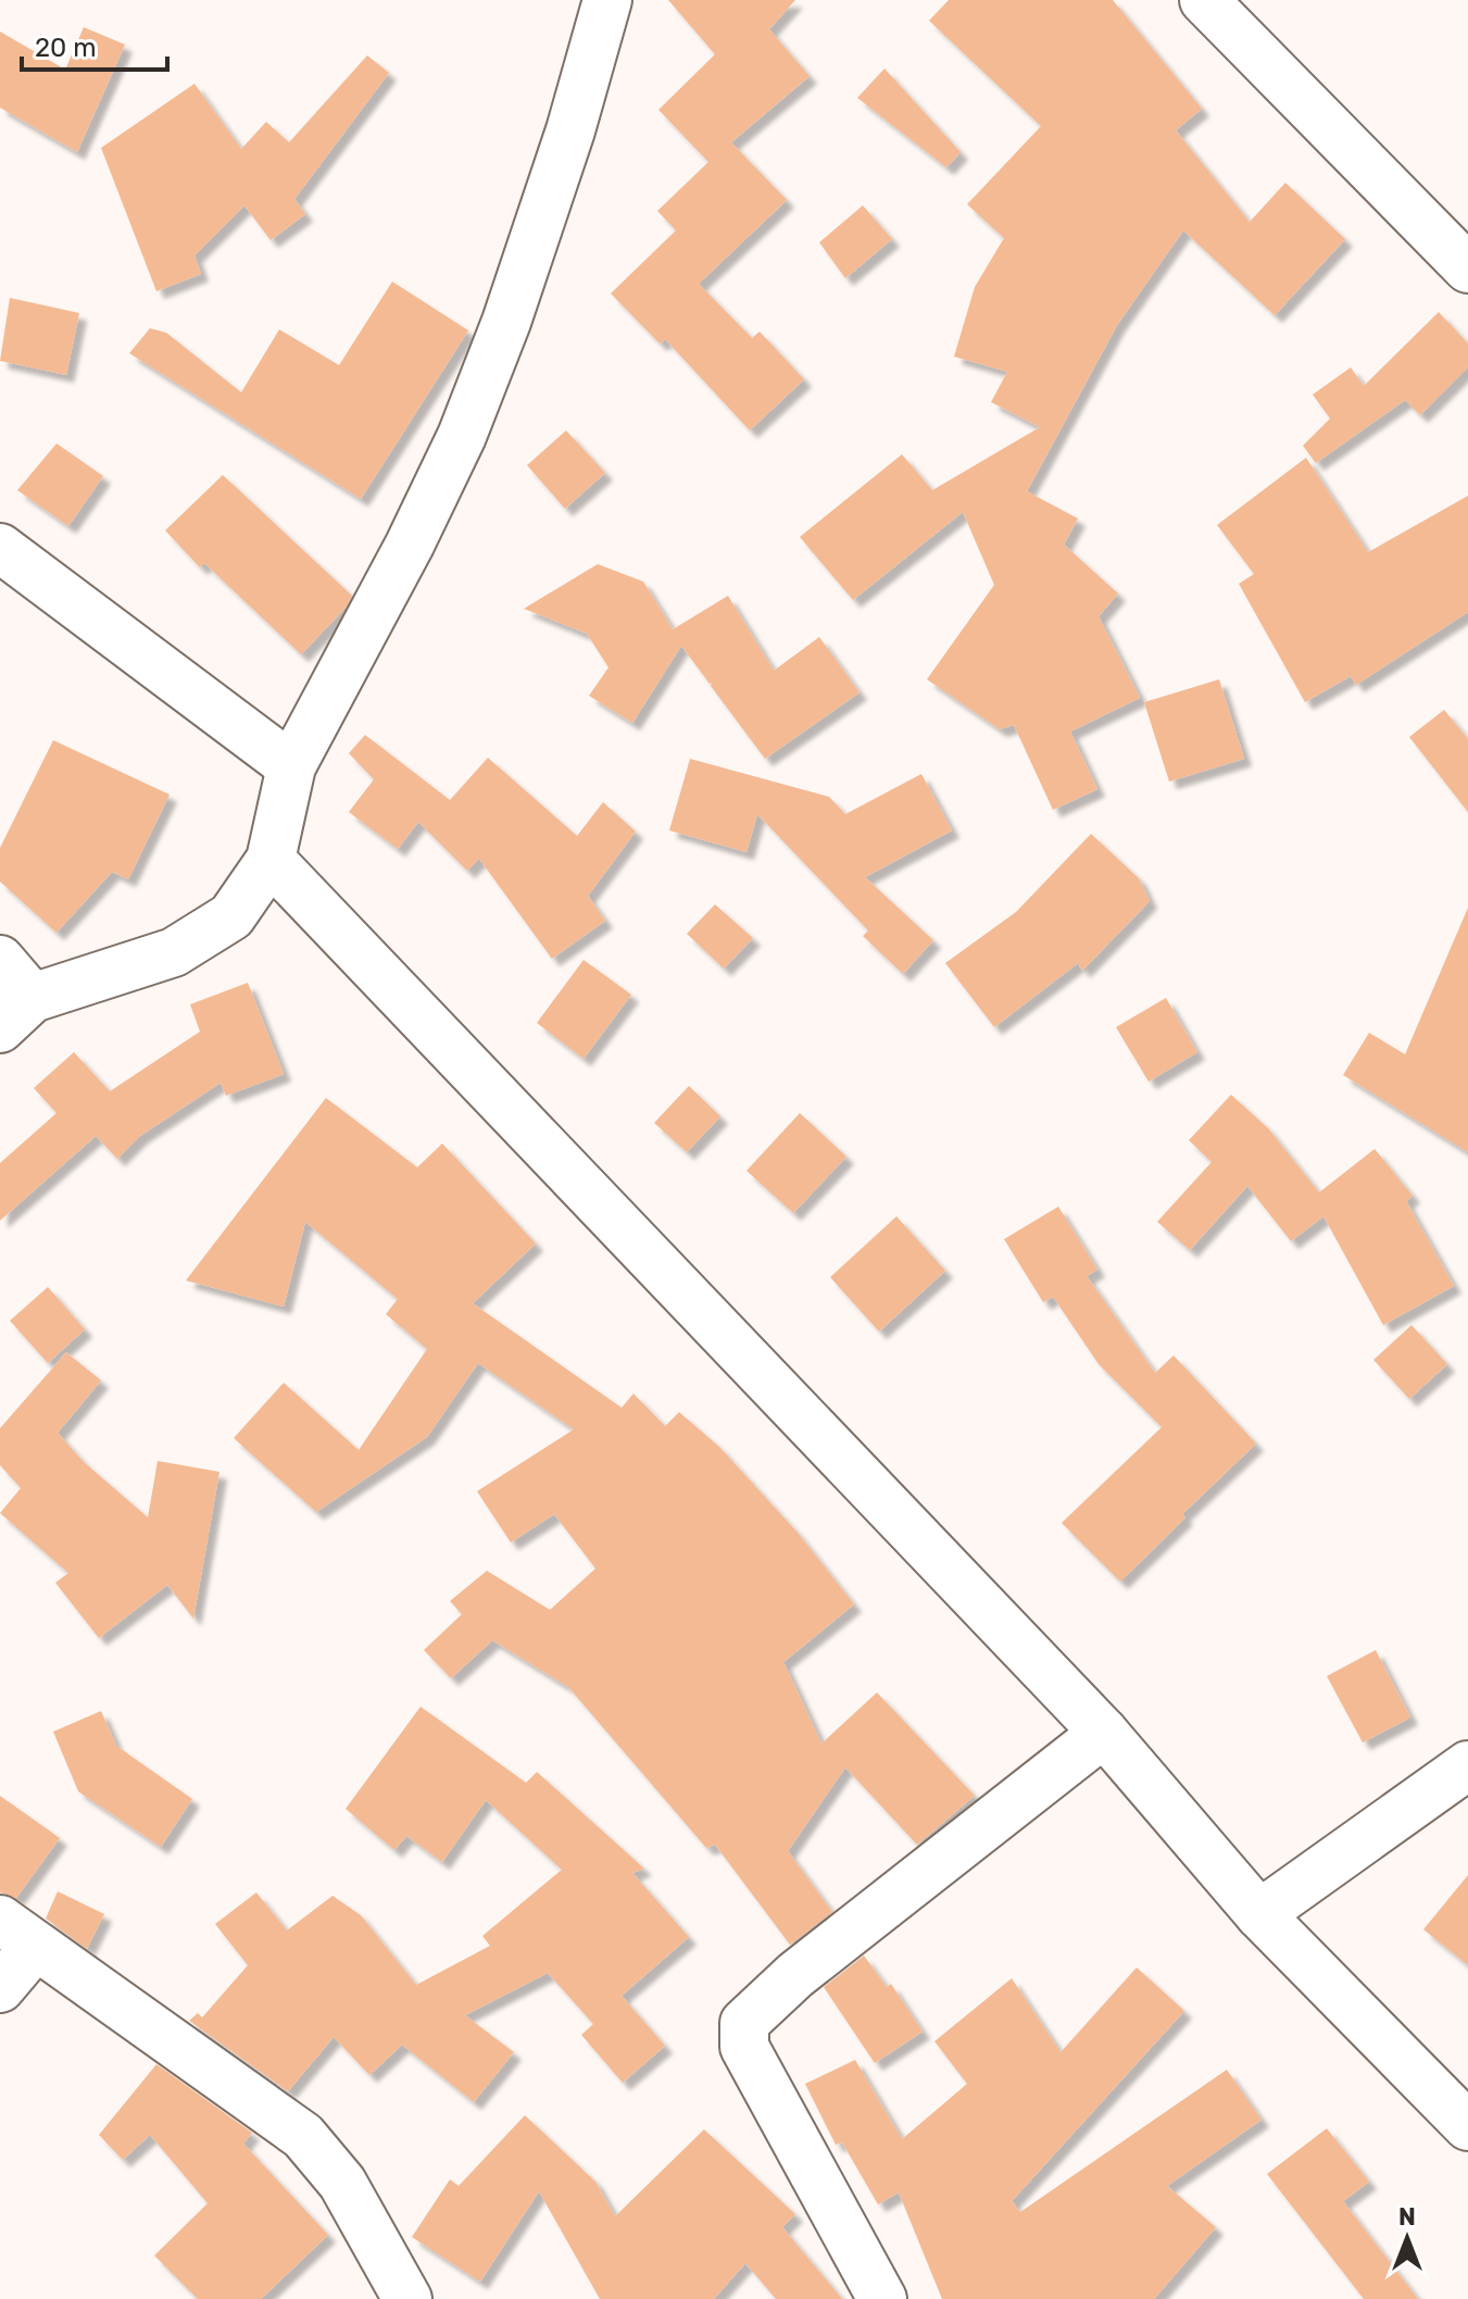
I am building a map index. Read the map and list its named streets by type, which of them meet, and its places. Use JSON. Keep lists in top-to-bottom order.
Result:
{
  "scale_bar": "20 m",
  "north": "top"
}
